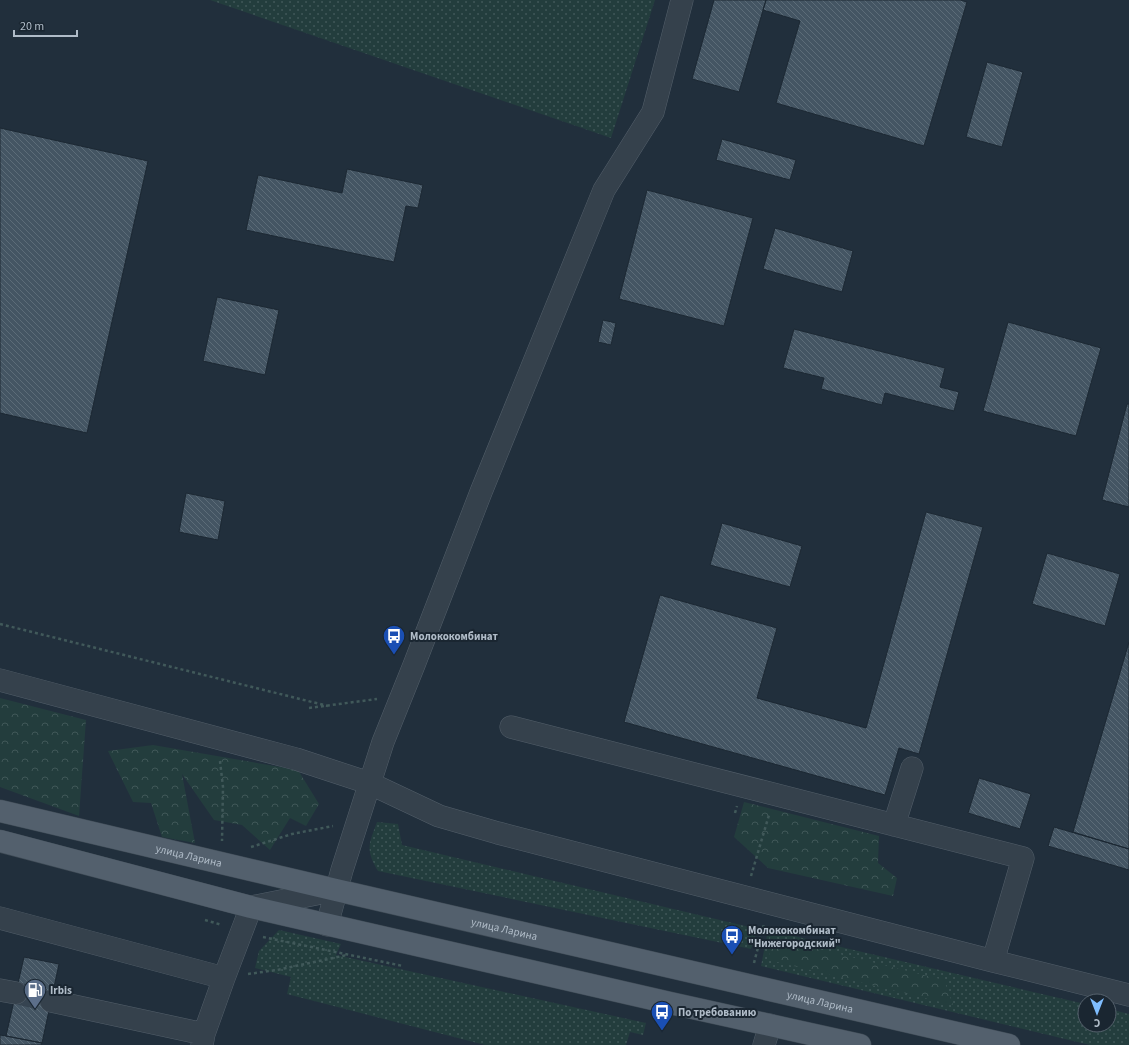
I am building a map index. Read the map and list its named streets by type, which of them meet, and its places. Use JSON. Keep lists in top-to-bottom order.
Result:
{
  "streets": {
    "main road": ["улица Ларина"]
  },
  "places": {
    "bus stop": ["Молококомбинат", "Молококомбинат \"Нижегородский\"", "По требованию"],
    "fuel station": ["Irbis"]
  },
  "scale_bar": "20 m",
  "north": "bottom"
}
